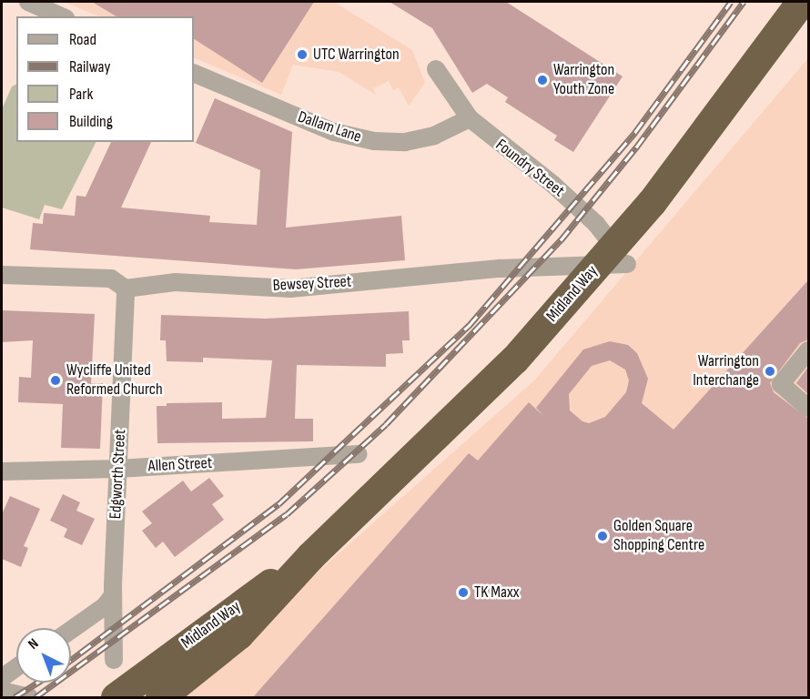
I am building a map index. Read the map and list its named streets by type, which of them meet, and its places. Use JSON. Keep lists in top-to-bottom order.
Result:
{
  "streets": {
    "highway": ["Midland Way"],
    "street": [
      "Dallam Lane",
      "Foundry Street",
      "Bewsey Street",
      "Allen Street",
      "Edgworth Street"
    ]
  },
  "crossings": [
    ["Dallam Lane", "Foundry Street"],
    ["Foundry Street", "Bewsey Street"],
    ["Bewsey Street", "Edgworth Street"],
    ["Allen Street", "Edgworth Street"]
  ],
  "places": [
    "UTC Warrington",
    "Warrington Youth Zone",
    "Warrington Interchange",
    "Wycliffe United Reformed Church",
    "Golden Square Shopping Centre",
    "TK Maxx"
  ],
  "legend": [
    "Road",
    "Railway",
    "Park",
    "Building"
  ],
  "north": "top left"
}
